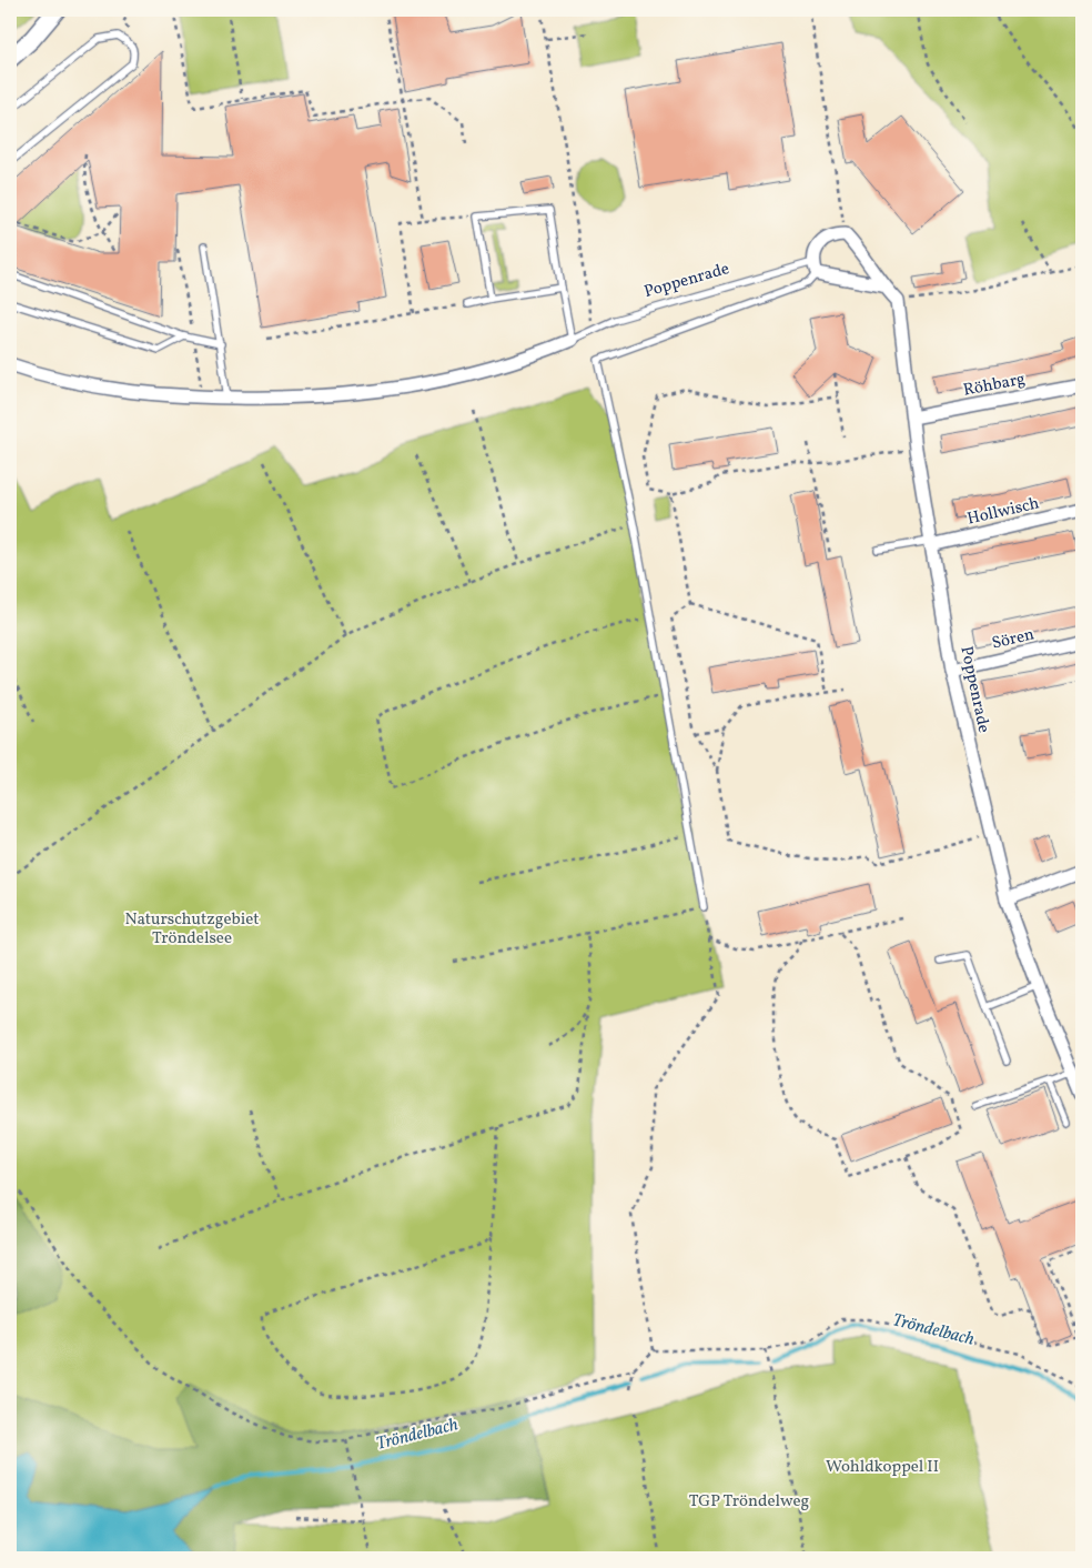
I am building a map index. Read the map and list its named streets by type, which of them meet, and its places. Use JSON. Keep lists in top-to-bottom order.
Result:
{
  "streets": {
    "street": [
      "Poppenrade",
      "Röhbarg",
      "Hollwisch",
      "Sören"
    ]
  },
  "crossings": [
    ["Poppenrade", "Röhbarg"],
    ["Poppenrade", "Hollwisch"],
    ["Poppenrade", "Sören"]
  ],
  "water": ["Tröndelbach"],
  "parks": ["Naturschutzgebiet Tröndelsee", "Wohldkoppel II", "TGP Tröndelweg"]
}
